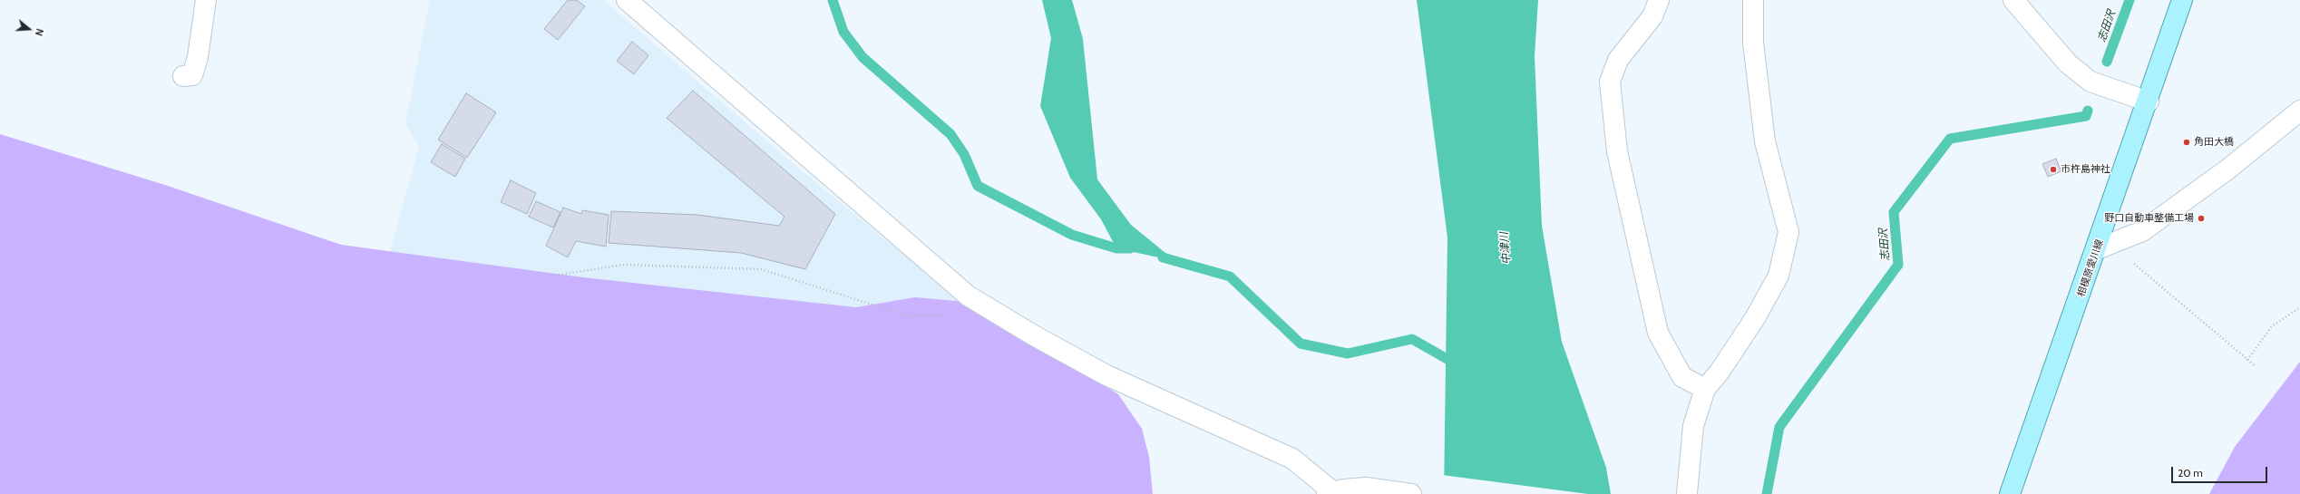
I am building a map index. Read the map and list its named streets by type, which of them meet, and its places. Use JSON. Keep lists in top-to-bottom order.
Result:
{
  "streets": {
    "main road": ["相模原愛川線"]
  },
  "water": ["志田沢", "中津川"],
  "places": ["角田大橋", "市杵島神社", "野口自動車整備工場"],
  "scale_bar": "20 m",
  "north": "right"
}
